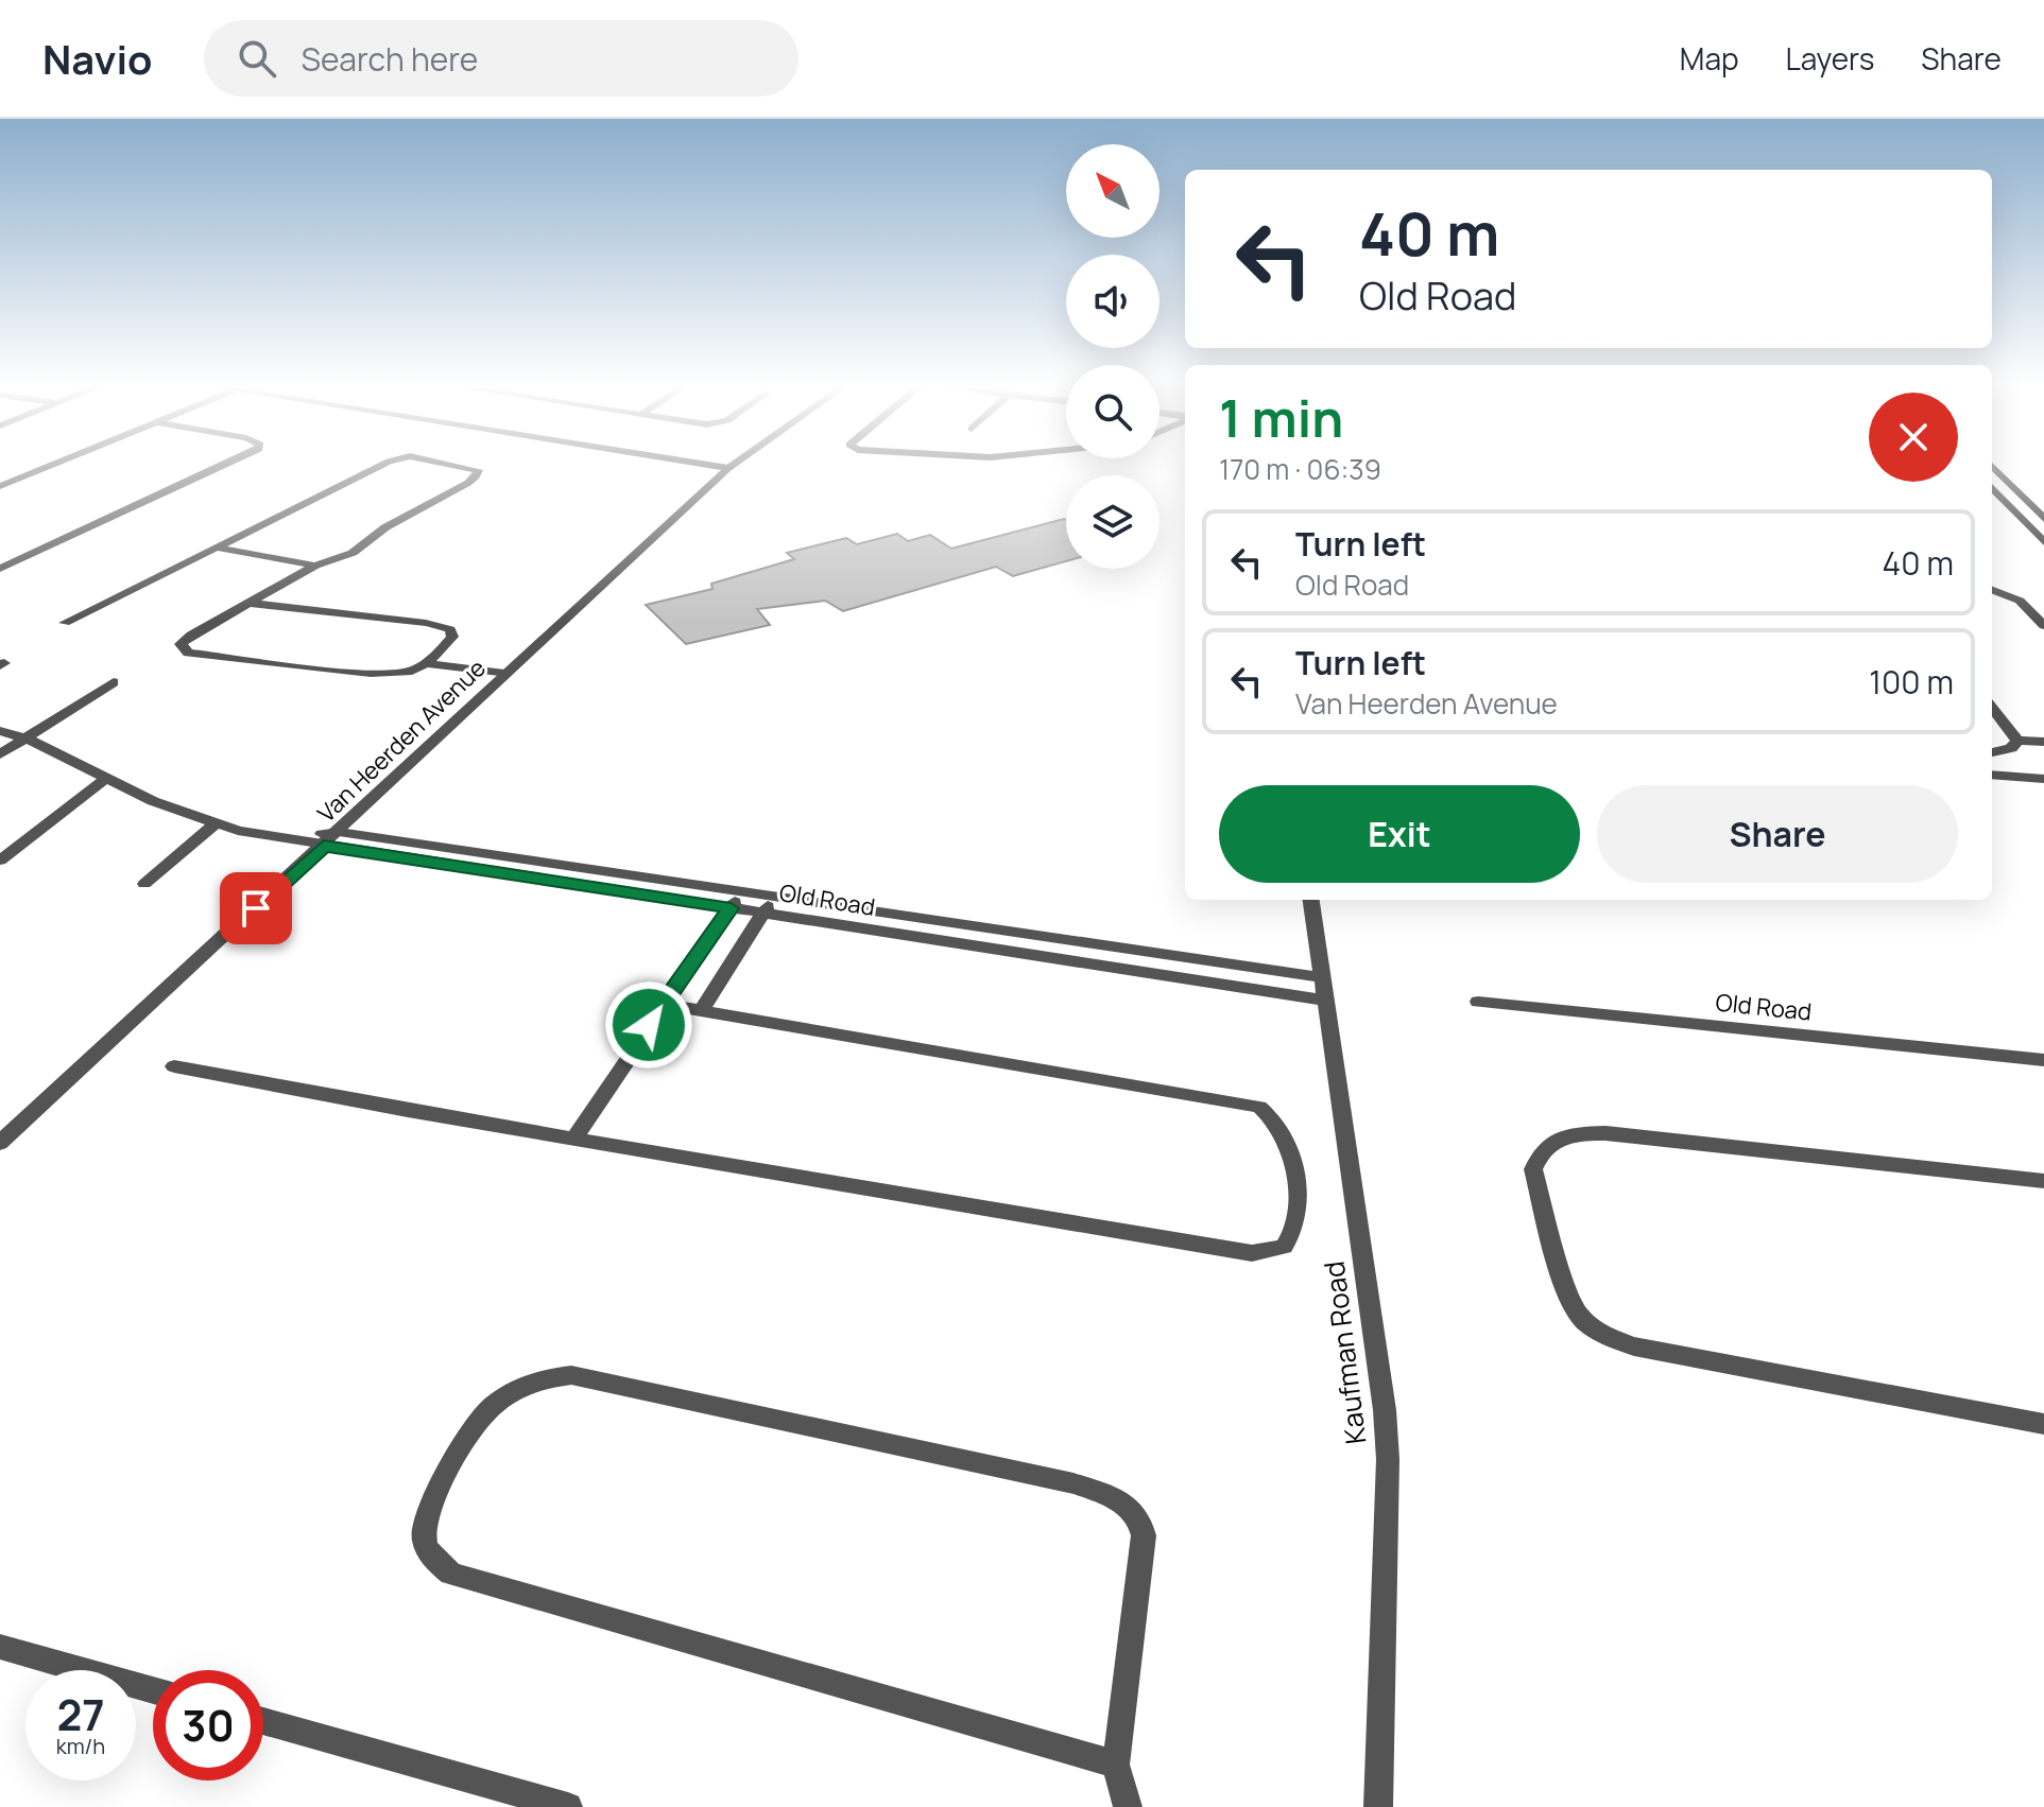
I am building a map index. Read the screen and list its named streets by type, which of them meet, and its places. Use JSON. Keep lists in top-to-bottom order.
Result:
{
  "streets": {
    "street": ["Van Heerden Avenue", "Old Road", "Kaufman Road"]
  },
  "crossings": [
    ["Van Heerden Avenue", "Old Road"],
    ["Old Road", "Kaufman Road"]
  ],
  "north": "top left",
  "page": {
    "header": "Navio",
    "search": "Search here",
    "nav": ["Map", "Layers", "Share"],
    "turn": ["40 m", "Old Road"],
    "heading": ["1 min", "170 m · 06:39"],
    "list": [
      {
        "name": "Turn left",
        "note": "Old Road",
        "value": "40 m"
      },
      {
        "name": "Turn left",
        "note": "Van Heerden Avenue",
        "value": "100 m"
      }
    ],
    "buttons": ["Exit", "Share"],
    "speed": "27 km/h",
    "limit": "30"
  }
}
